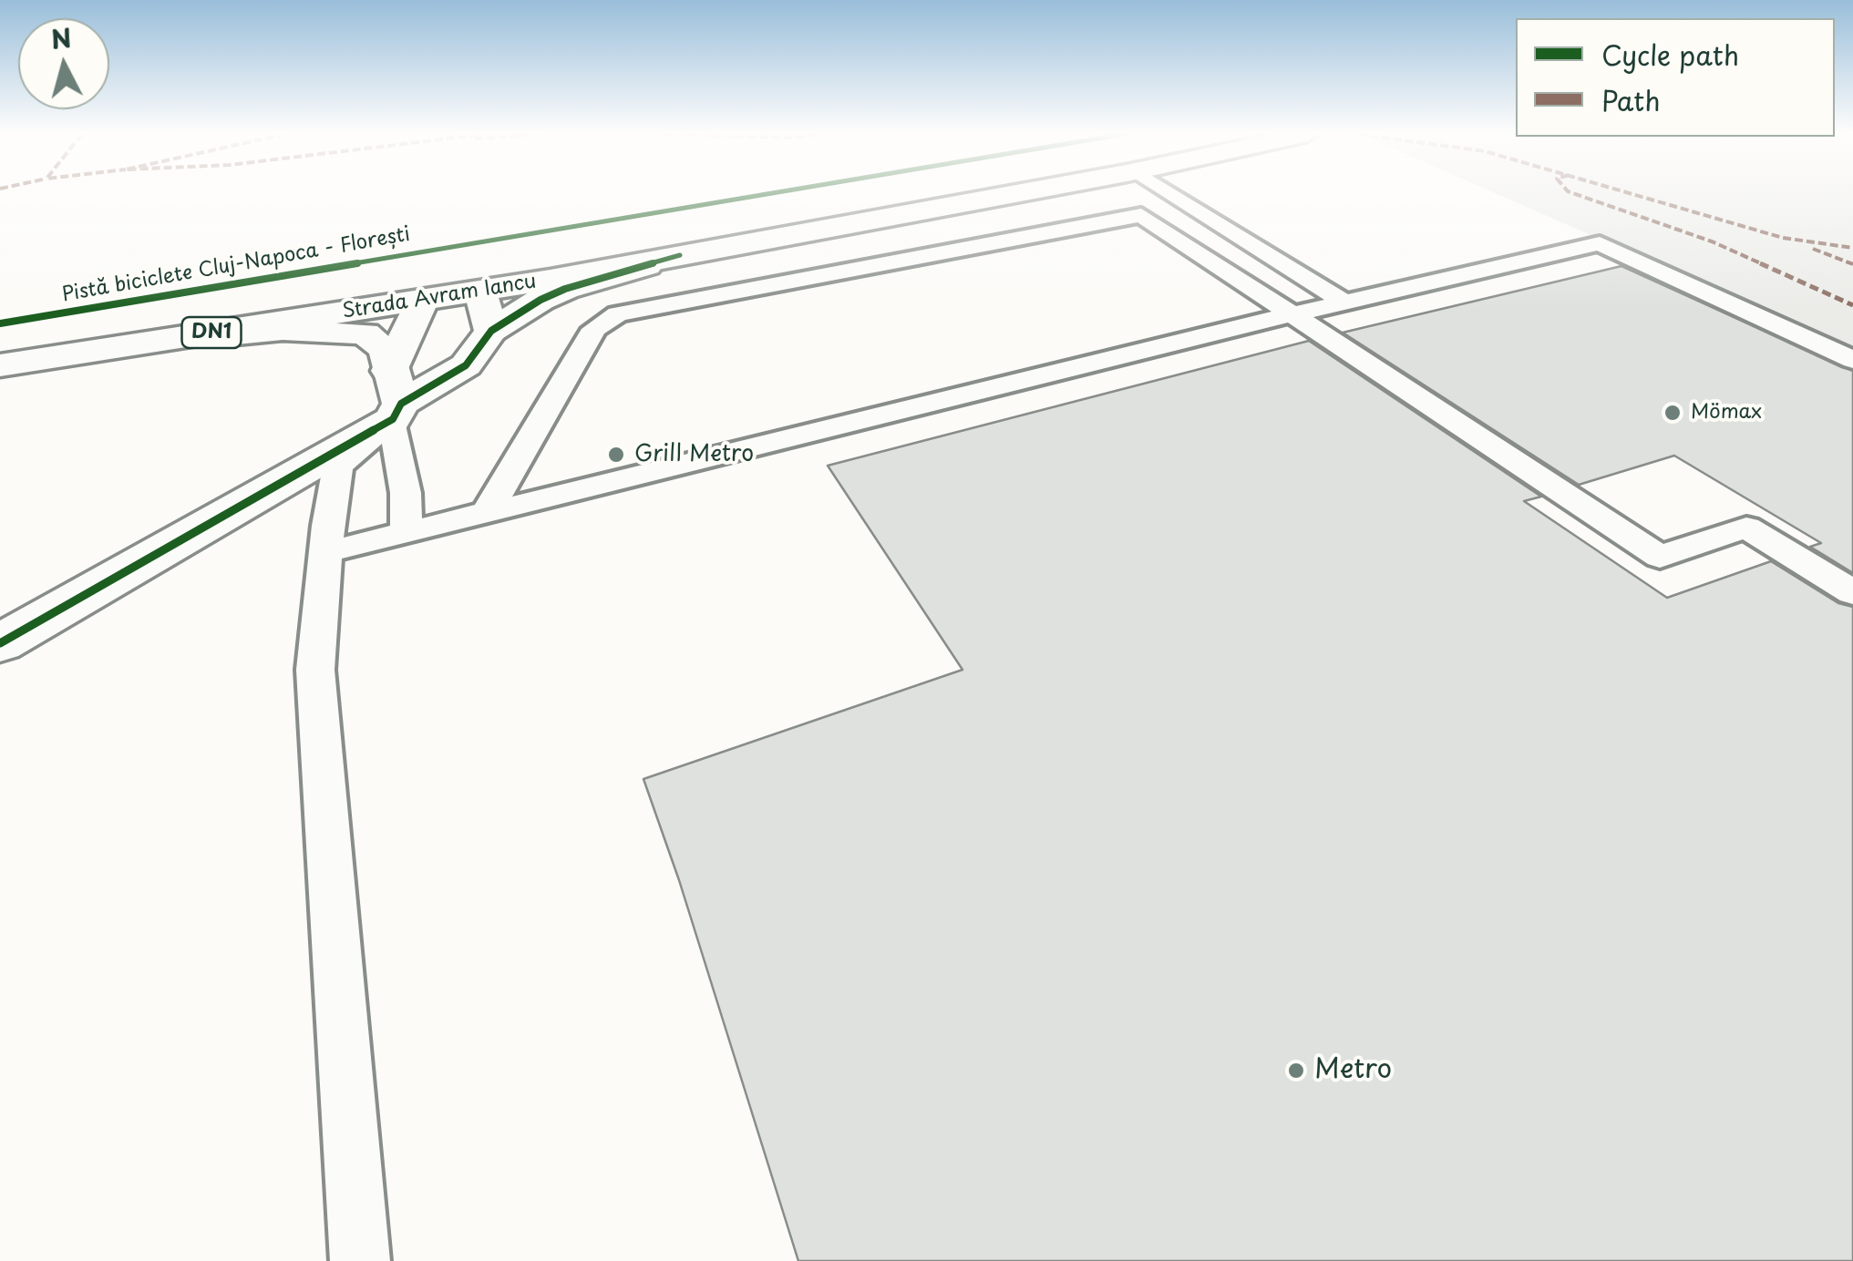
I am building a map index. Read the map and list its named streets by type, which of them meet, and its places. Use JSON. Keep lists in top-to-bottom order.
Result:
{
  "streets": {
    "main road": ["Strada Avram Iancu", "DN1"],
    "cycle path": ["Pistă biciclete Cluj-Napoca - Florești"]
  },
  "places": ["Mömax", "Grill Metro", "Metro"],
  "legend": ["Cycle path", "Path"],
  "north": "top"
}
